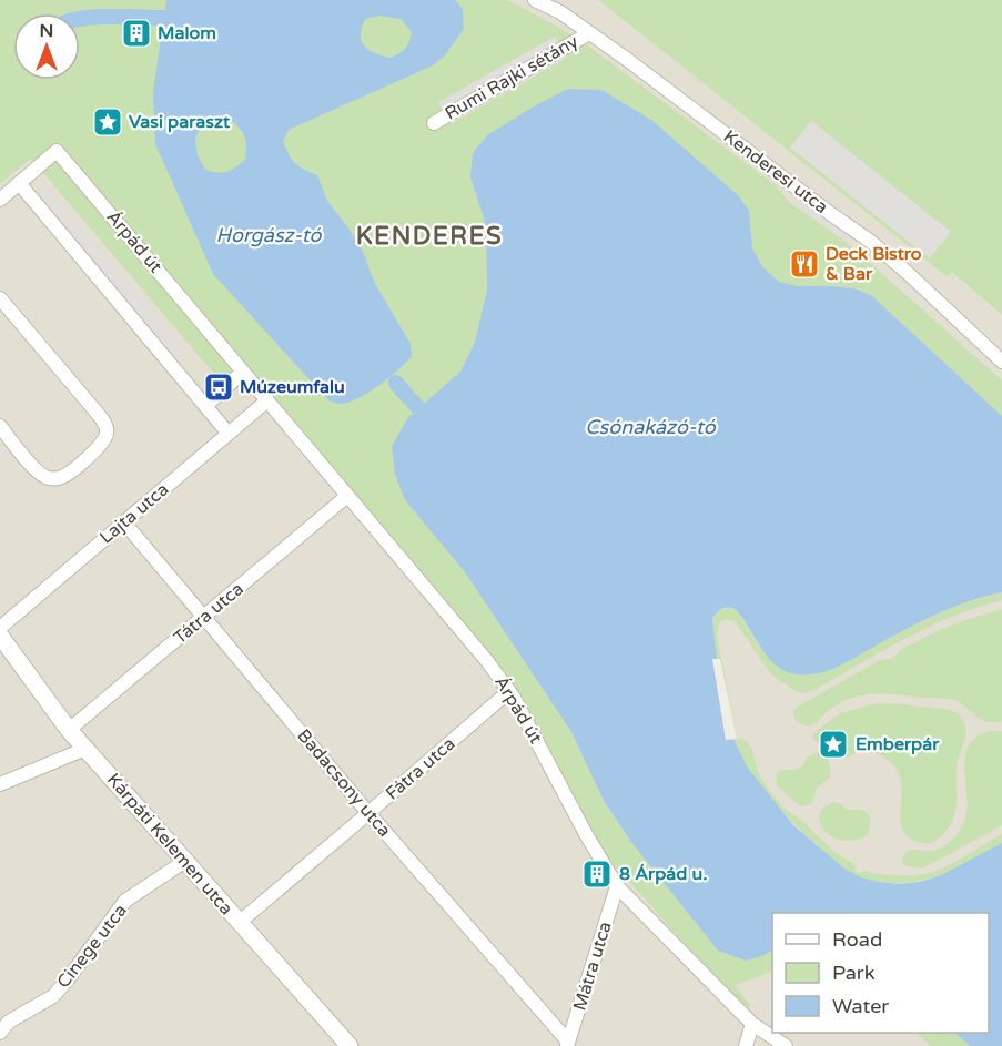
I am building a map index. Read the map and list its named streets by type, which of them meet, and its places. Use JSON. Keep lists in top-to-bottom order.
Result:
{
  "streets": {
    "street": [
      "Rumi Rajki sétány",
      "Kenderesi utca",
      "Árpád út",
      "Lajta utca",
      "Tátra utca",
      "Fátra utca",
      "Badacsony utca",
      "Kárpáti Kelemen utca",
      "Cinege utca",
      "Mátra utca"
    ]
  },
  "crossings": [
    ["Rumi Rajki sétány", "Kenderesi utca"],
    ["Árpád út", "Lajta utca"],
    ["Árpád út", "Tátra utca"],
    ["Árpád út", "Fátra utca"],
    ["Árpád út", "Mátra utca"],
    ["Lajta utca", "Badacsony utca"],
    ["Tátra utca", "Badacsony utca"],
    ["Tátra utca", "Kárpáti Kelemen utca"],
    ["Fátra utca", "Badacsony utca"],
    ["Fátra utca", "Kárpáti Kelemen utca"],
    ["Badacsony utca", "Mátra utca"],
    ["Kárpáti Kelemen utca", "Cinege utca"]
  ],
  "districts": ["KENDERES"],
  "water": ["Horgász-tó", "Csónakázó-tó"],
  "places": {
    "building": ["Malom", "8 Árpád u."],
    "place": ["Vasi paraszt", "Emberpár"],
    "restaurant": ["Deck Bistro & Bar"],
    "bus stop": ["Múzeumfalu"]
  },
  "legend": ["Road", "Park", "Water"],
  "north": "top"
}
